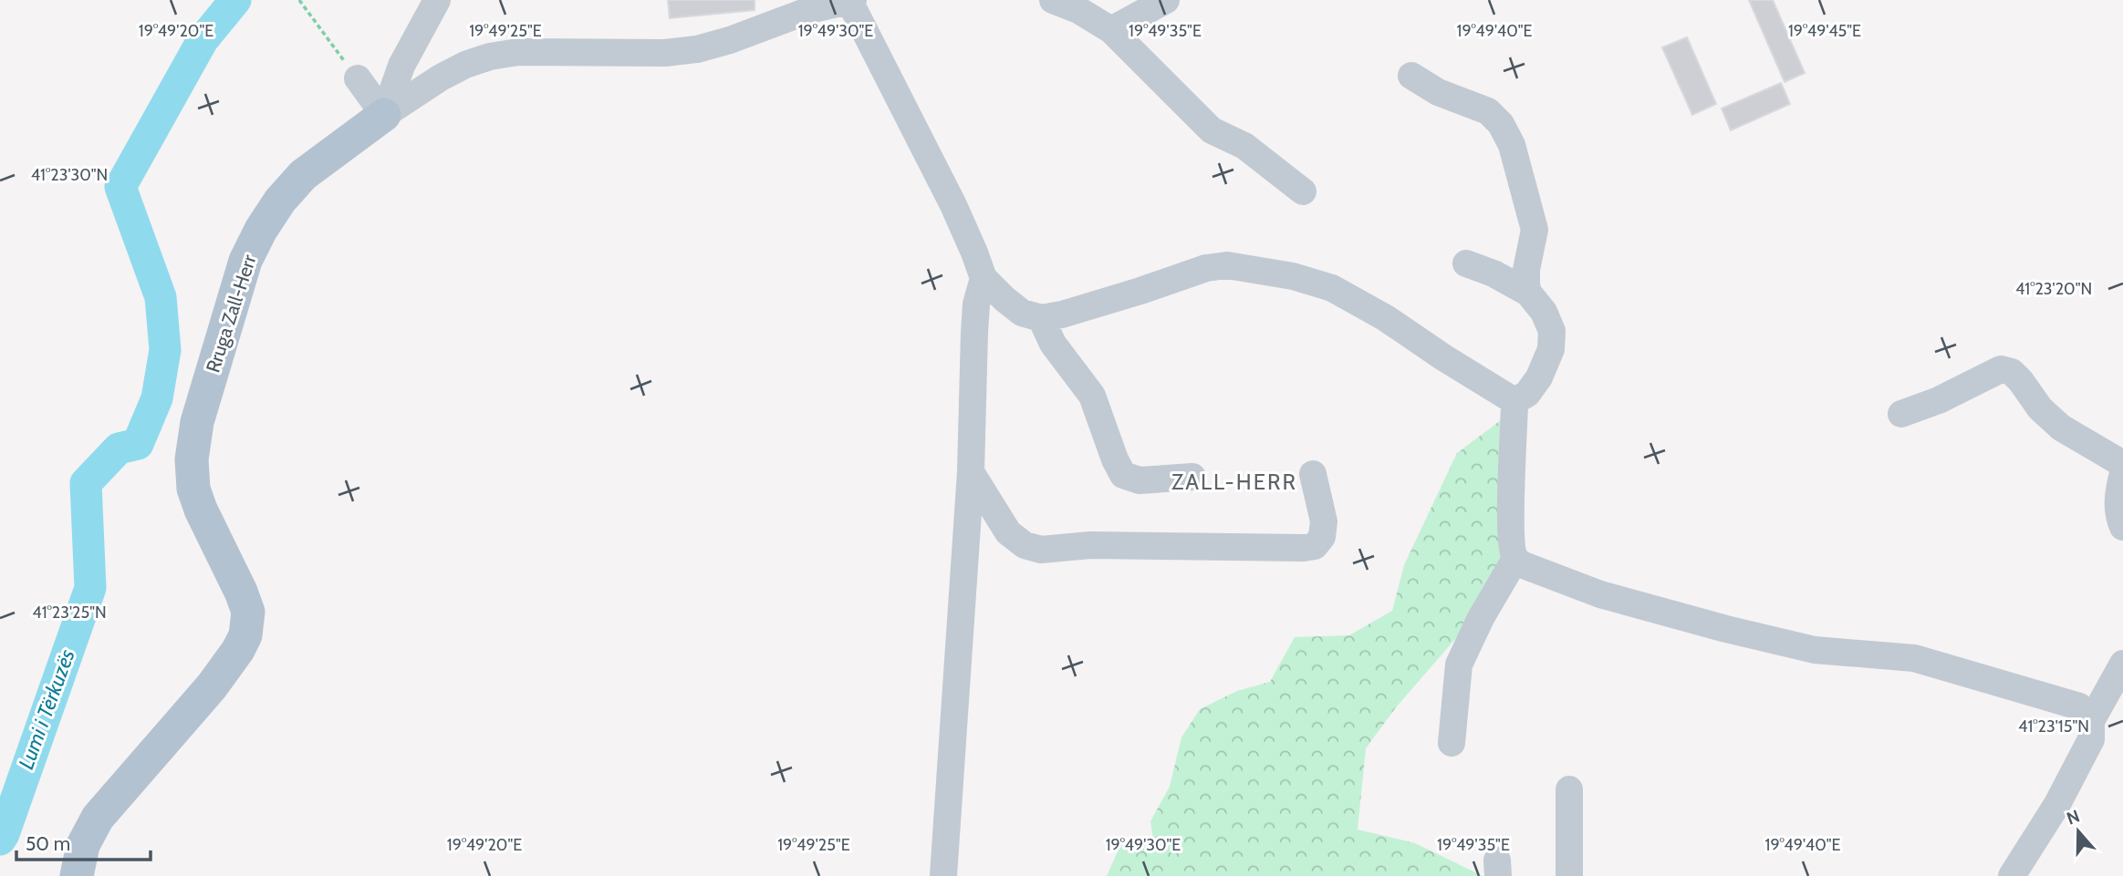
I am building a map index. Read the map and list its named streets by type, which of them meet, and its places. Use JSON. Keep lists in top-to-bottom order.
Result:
{
  "streets": {
    "main road": ["Rruga Zall-Herr"]
  },
  "districts": ["ZALL-HERR"],
  "water": ["Lumi i Tërkuzës"],
  "scale_bar": "50 m",
  "north": "top",
  "coordinates": [
    "19°49'20\"E",
    "19°49'25\"E",
    "19°49'30\"E",
    "19°49'35\"E",
    "19°49'40\"E",
    "19°49'45\"E",
    "41°23'30\"N",
    "41°23'20\"N",
    "41°23'25\"N",
    "41°23'15\"N"
  ]
}
